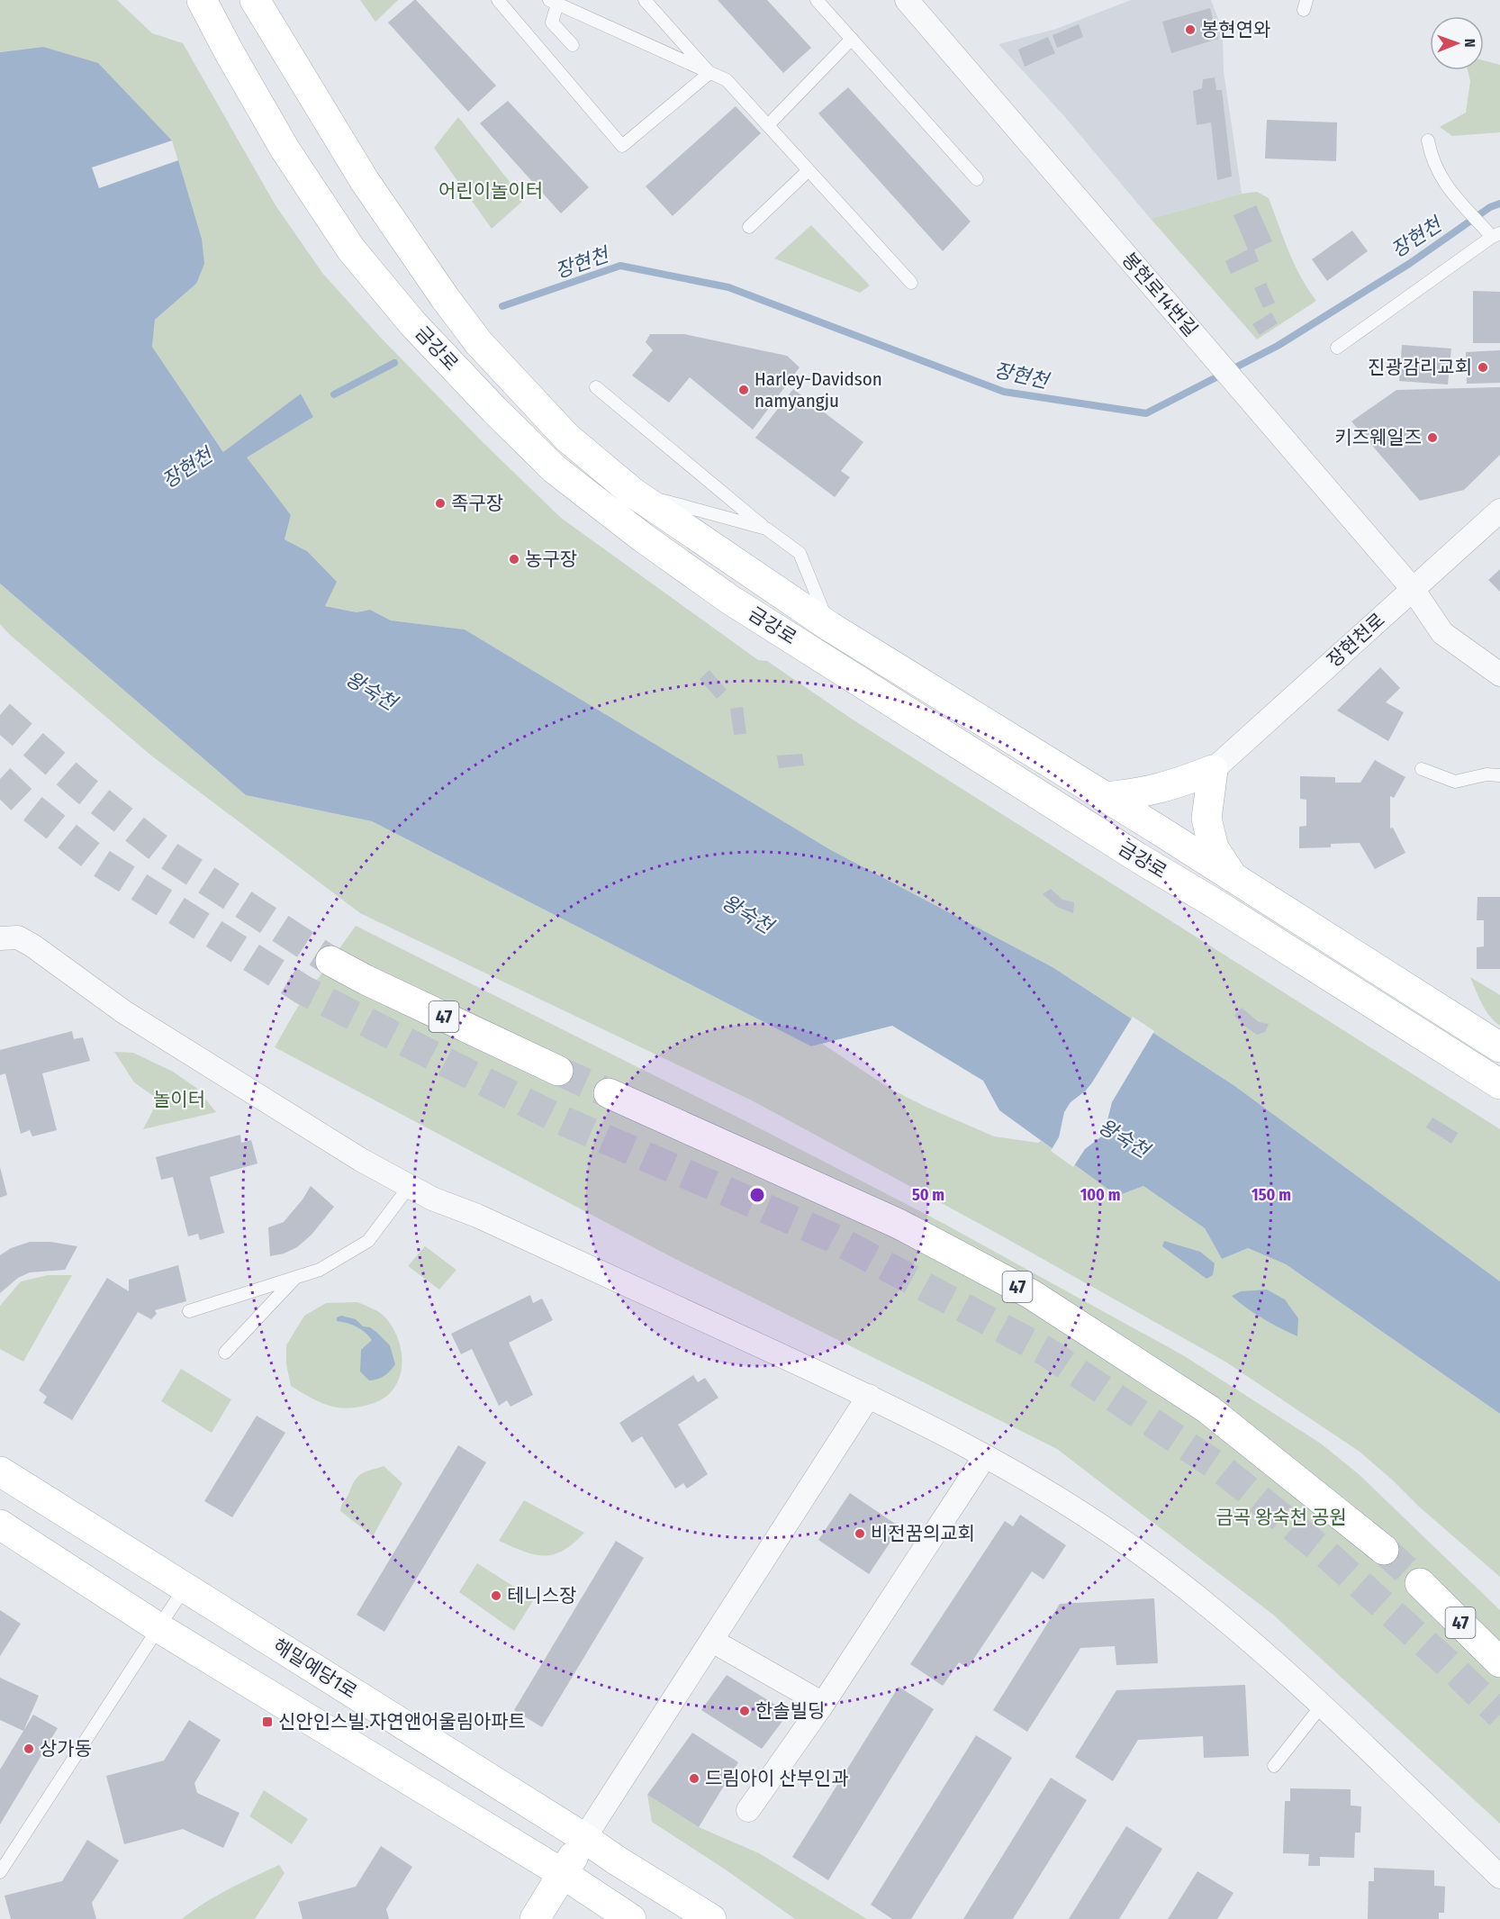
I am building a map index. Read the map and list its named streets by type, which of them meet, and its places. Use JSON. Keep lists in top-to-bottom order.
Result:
{
  "streets": {
    "main road": ["금강로", "47", "해밀예당1로"],
    "street": ["봉현로14번길", "장현천로"]
  },
  "crossings": [
    ["봉현로14번길", "장현천로"]
  ],
  "water": ["장현천", "왕숙천"],
  "parks": ["어린이놀이터", "놀이터", "금곡 왕숙천 공원"],
  "places": {
    "other": [
      "봉현연와",
      "진광감리교회",
      "Harley-Davidson namyangju",
      "키즈웨일즈",
      "족구장",
      "농구장",
      "비전꿈의교회",
      "테니스장",
      "한솔빌딩",
      "상가동",
      "드림아이 산부인과"
    ],
    "transit": ["신안인스빌.자연앤어울림아파트"]
  },
  "north": "right",
  "rings": ["50 m", "100 m", "150 m"]
}
